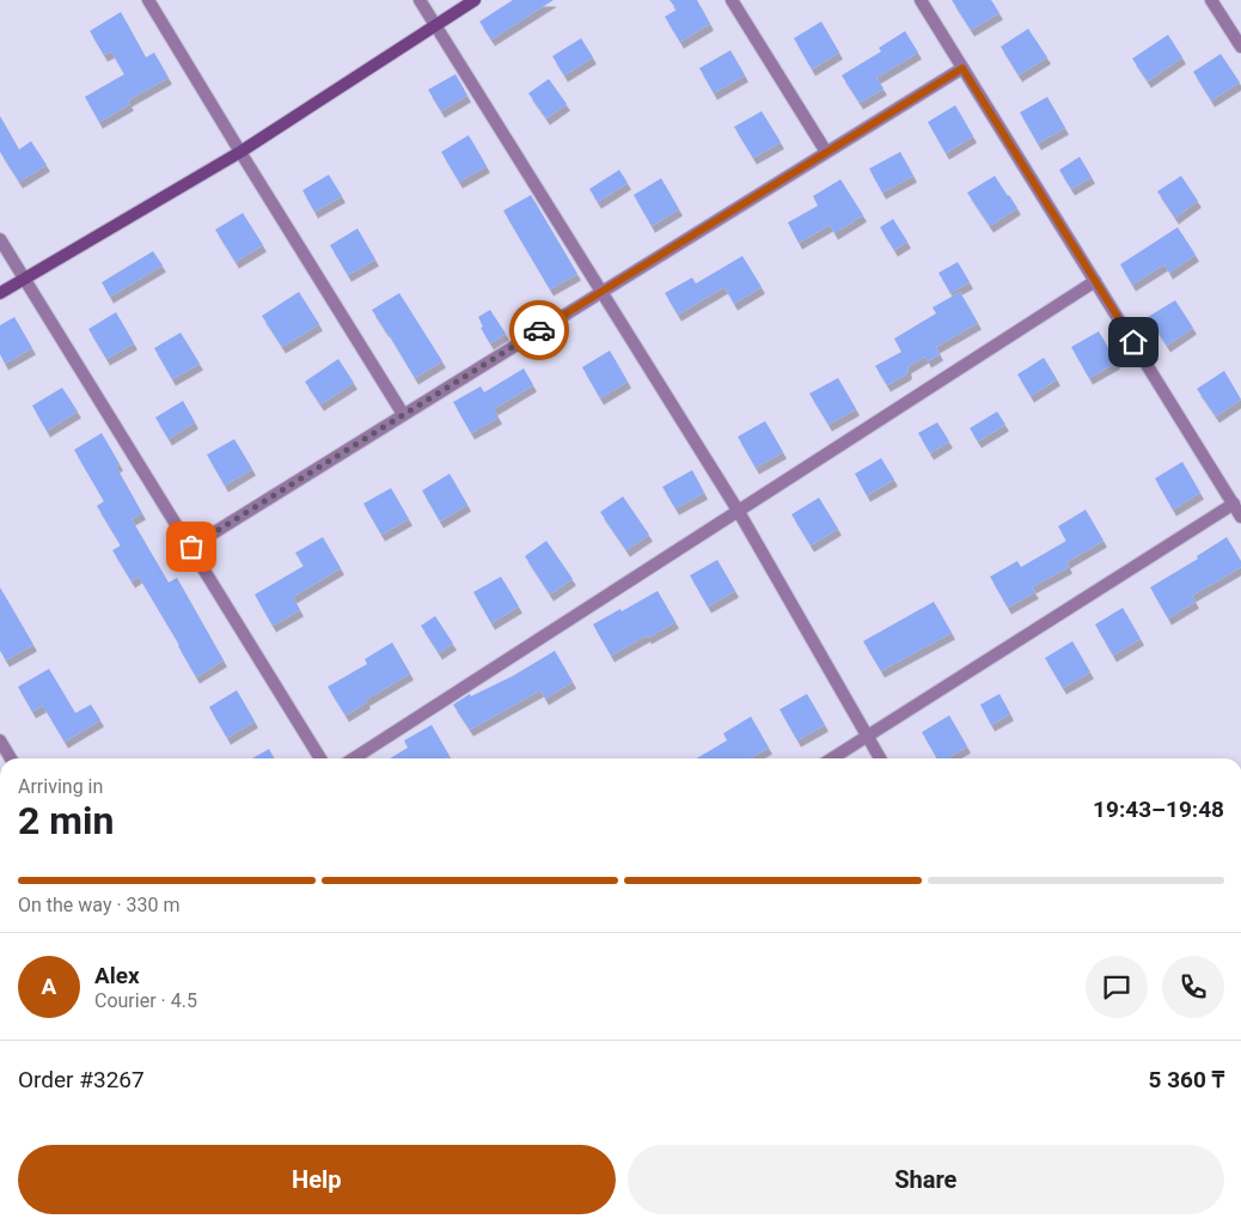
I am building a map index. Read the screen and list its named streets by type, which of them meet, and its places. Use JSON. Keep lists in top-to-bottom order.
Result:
{
  "page": {
    "heading": ["2 min", "Arriving in", "19:43–19:48"],
    "panel": [
      "Alex",
      "Courier · 4.5",
      "Order #3267",
      "5 360 ₸"
    ],
    "bar": "On the way · 330 m",
    "round": "A",
    "buttons": ["Help", "Share"]
  }
}
